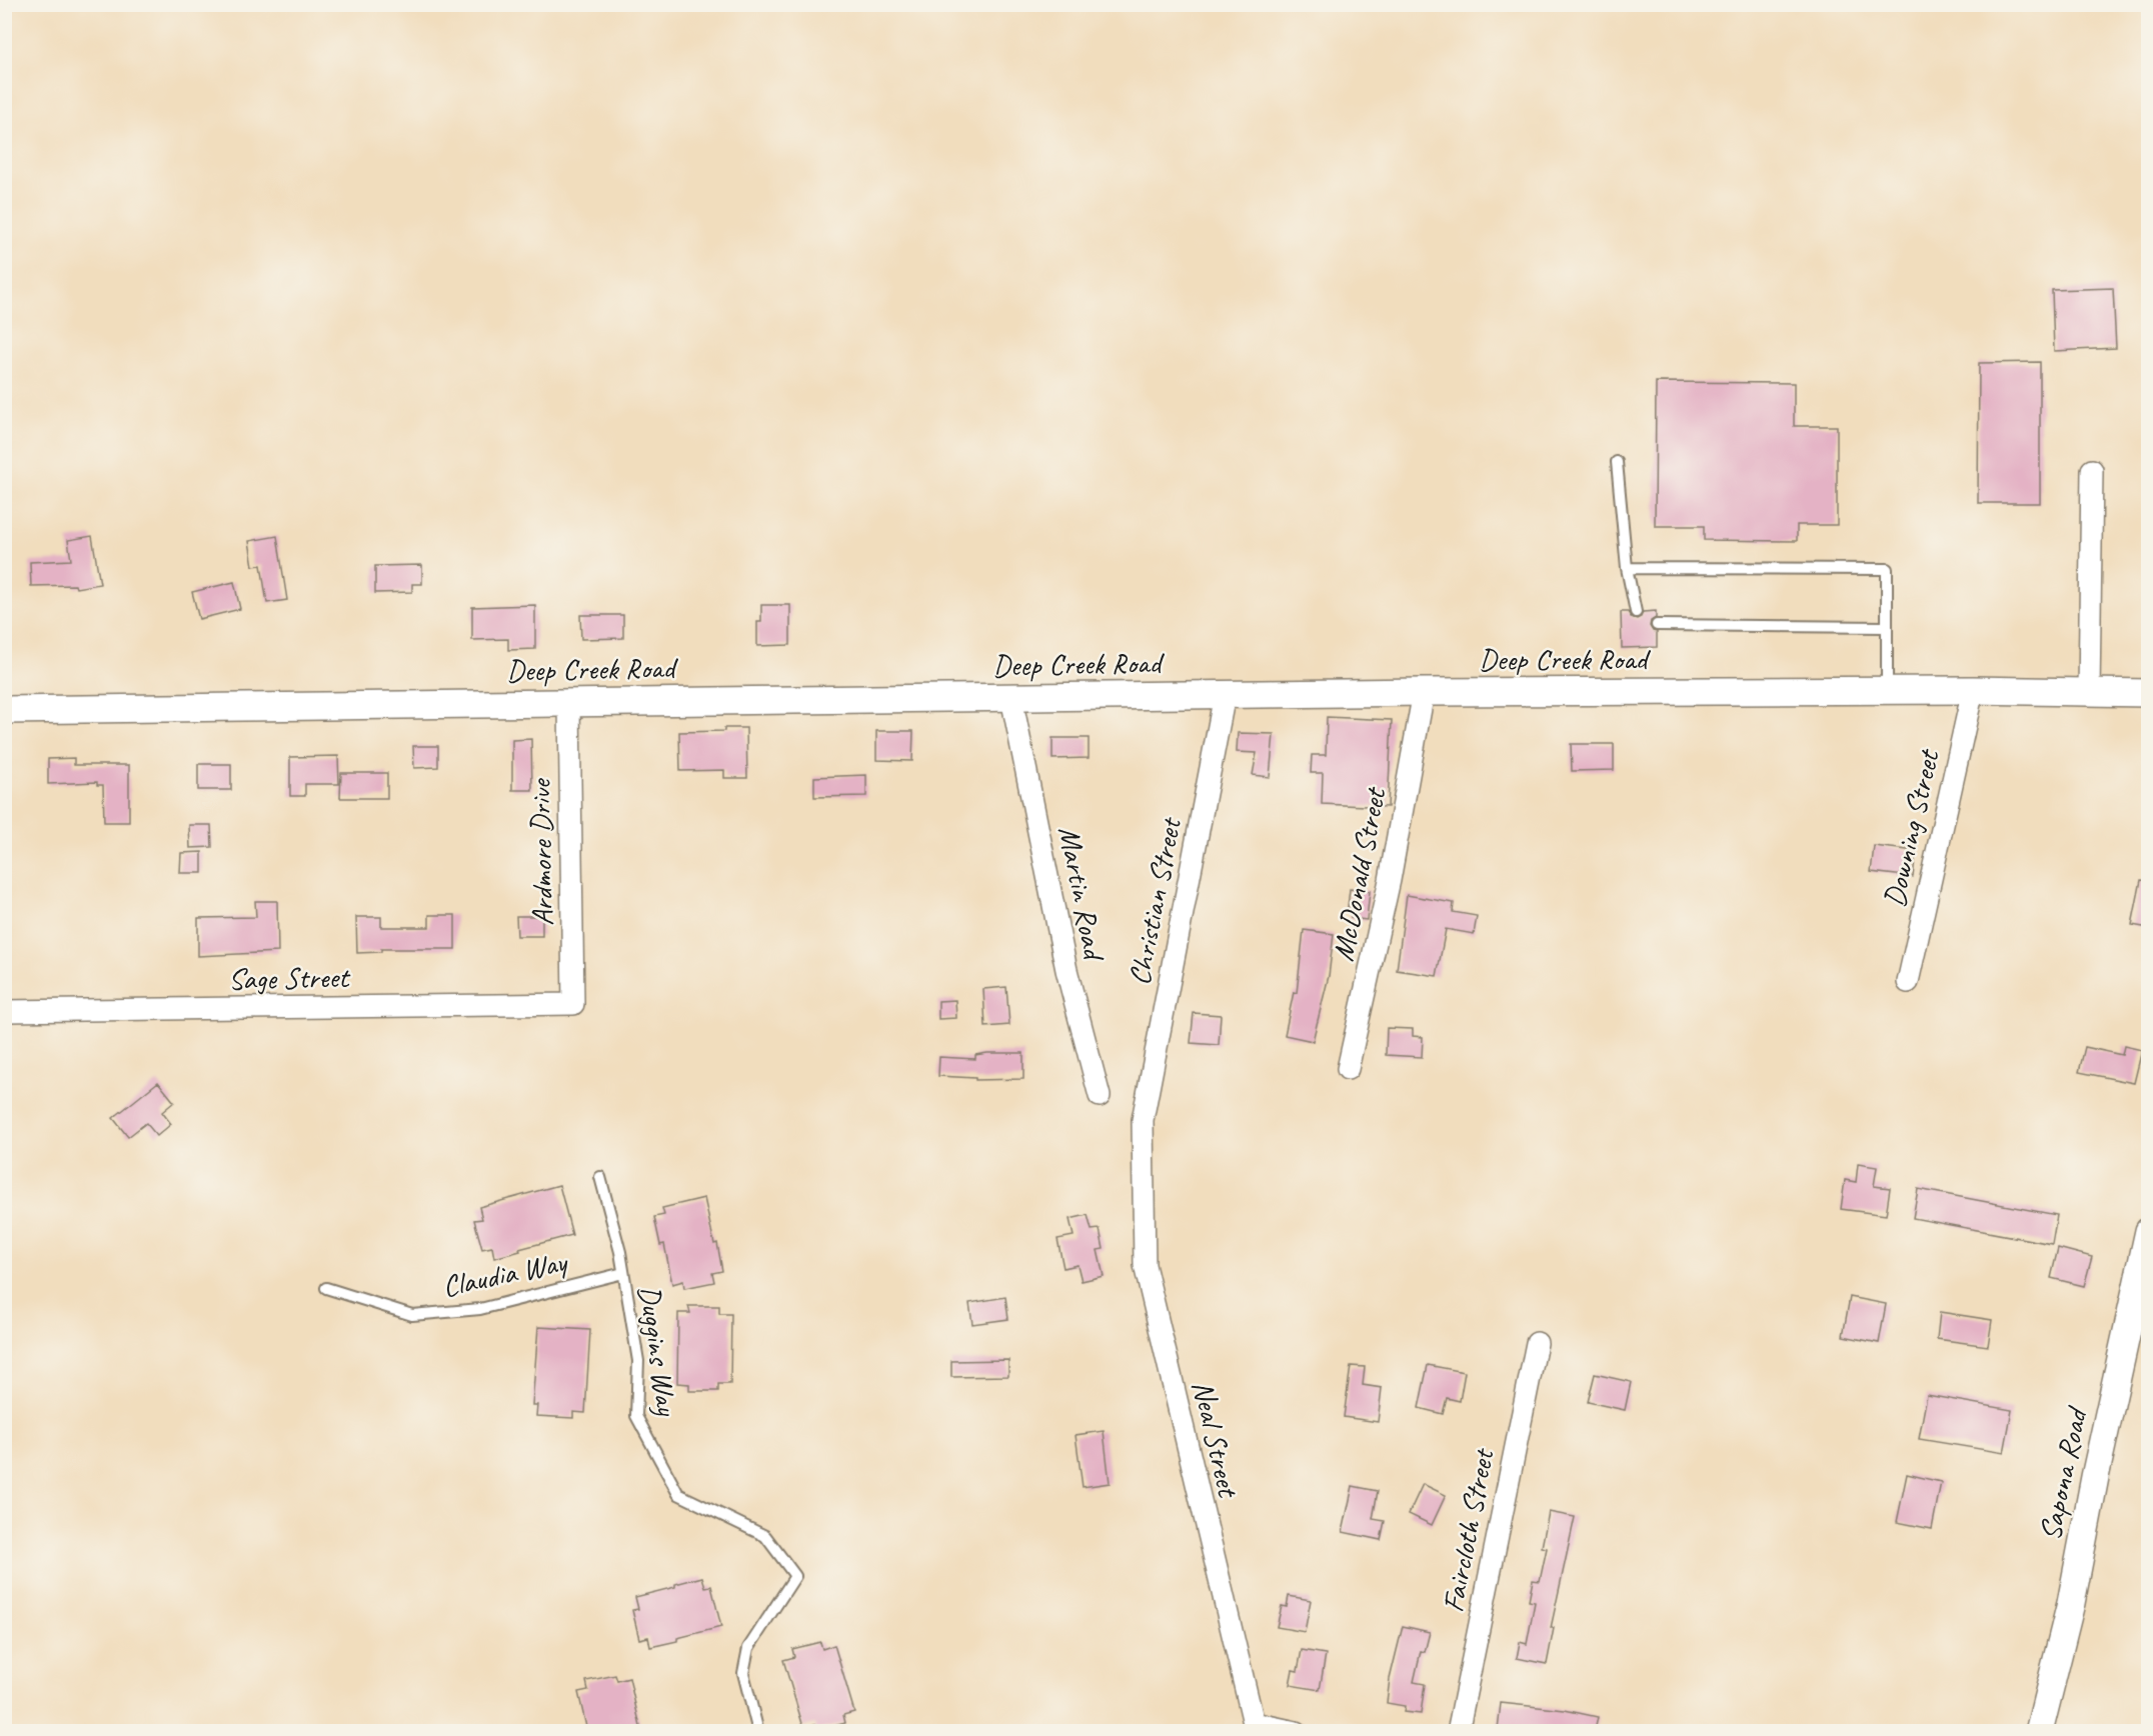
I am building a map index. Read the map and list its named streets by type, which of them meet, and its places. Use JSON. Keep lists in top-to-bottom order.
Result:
{
  "streets": {
    "street": [
      "Deep Creek Road",
      "Downing Street",
      "Ardmore Drive",
      "McDonald Street",
      "Martin Road",
      "Christian Street",
      "Sage Street",
      "Neal Street",
      "Sapona Road",
      "Faircloth Street"
    ],
    "lane": ["Claudia Way", "Duggins Way"]
  },
  "crossings": [
    ["Deep Creek Road", "Downing Street"],
    ["Deep Creek Road", "Ardmore Drive"],
    ["Deep Creek Road", "McDonald Street"],
    ["Deep Creek Road", "Martin Road"],
    ["Deep Creek Road", "Christian Street"],
    ["Ardmore Drive", "Sage Street"],
    ["Christian Street", "Neal Street"],
    ["Claudia Way", "Duggins Way"]
  ]
}
